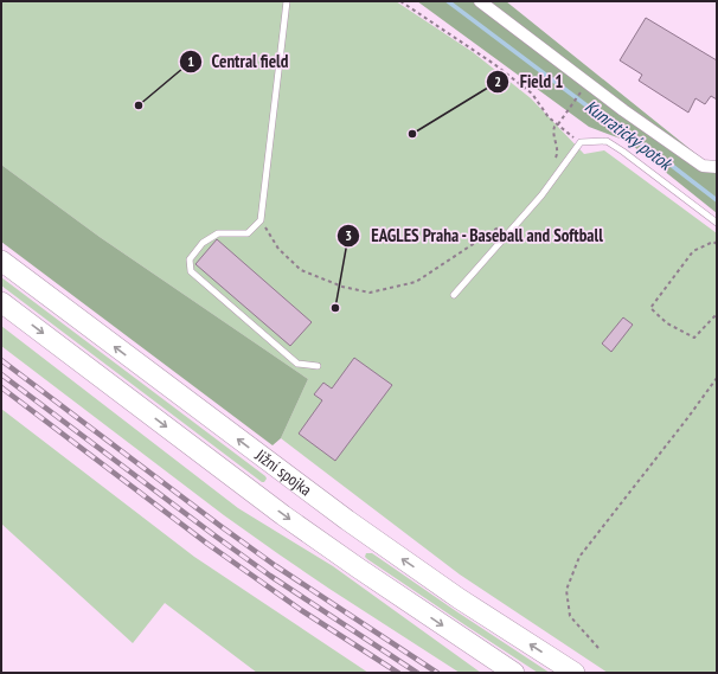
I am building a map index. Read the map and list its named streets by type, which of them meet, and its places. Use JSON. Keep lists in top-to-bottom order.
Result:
{
  "streets": {
    "highway": ["Jižní spojka"]
  },
  "water": ["Kunratický potok"],
  "places": ["Central field", "Field 1", "EAGLES Praha - Baseball and Softball"]
}
